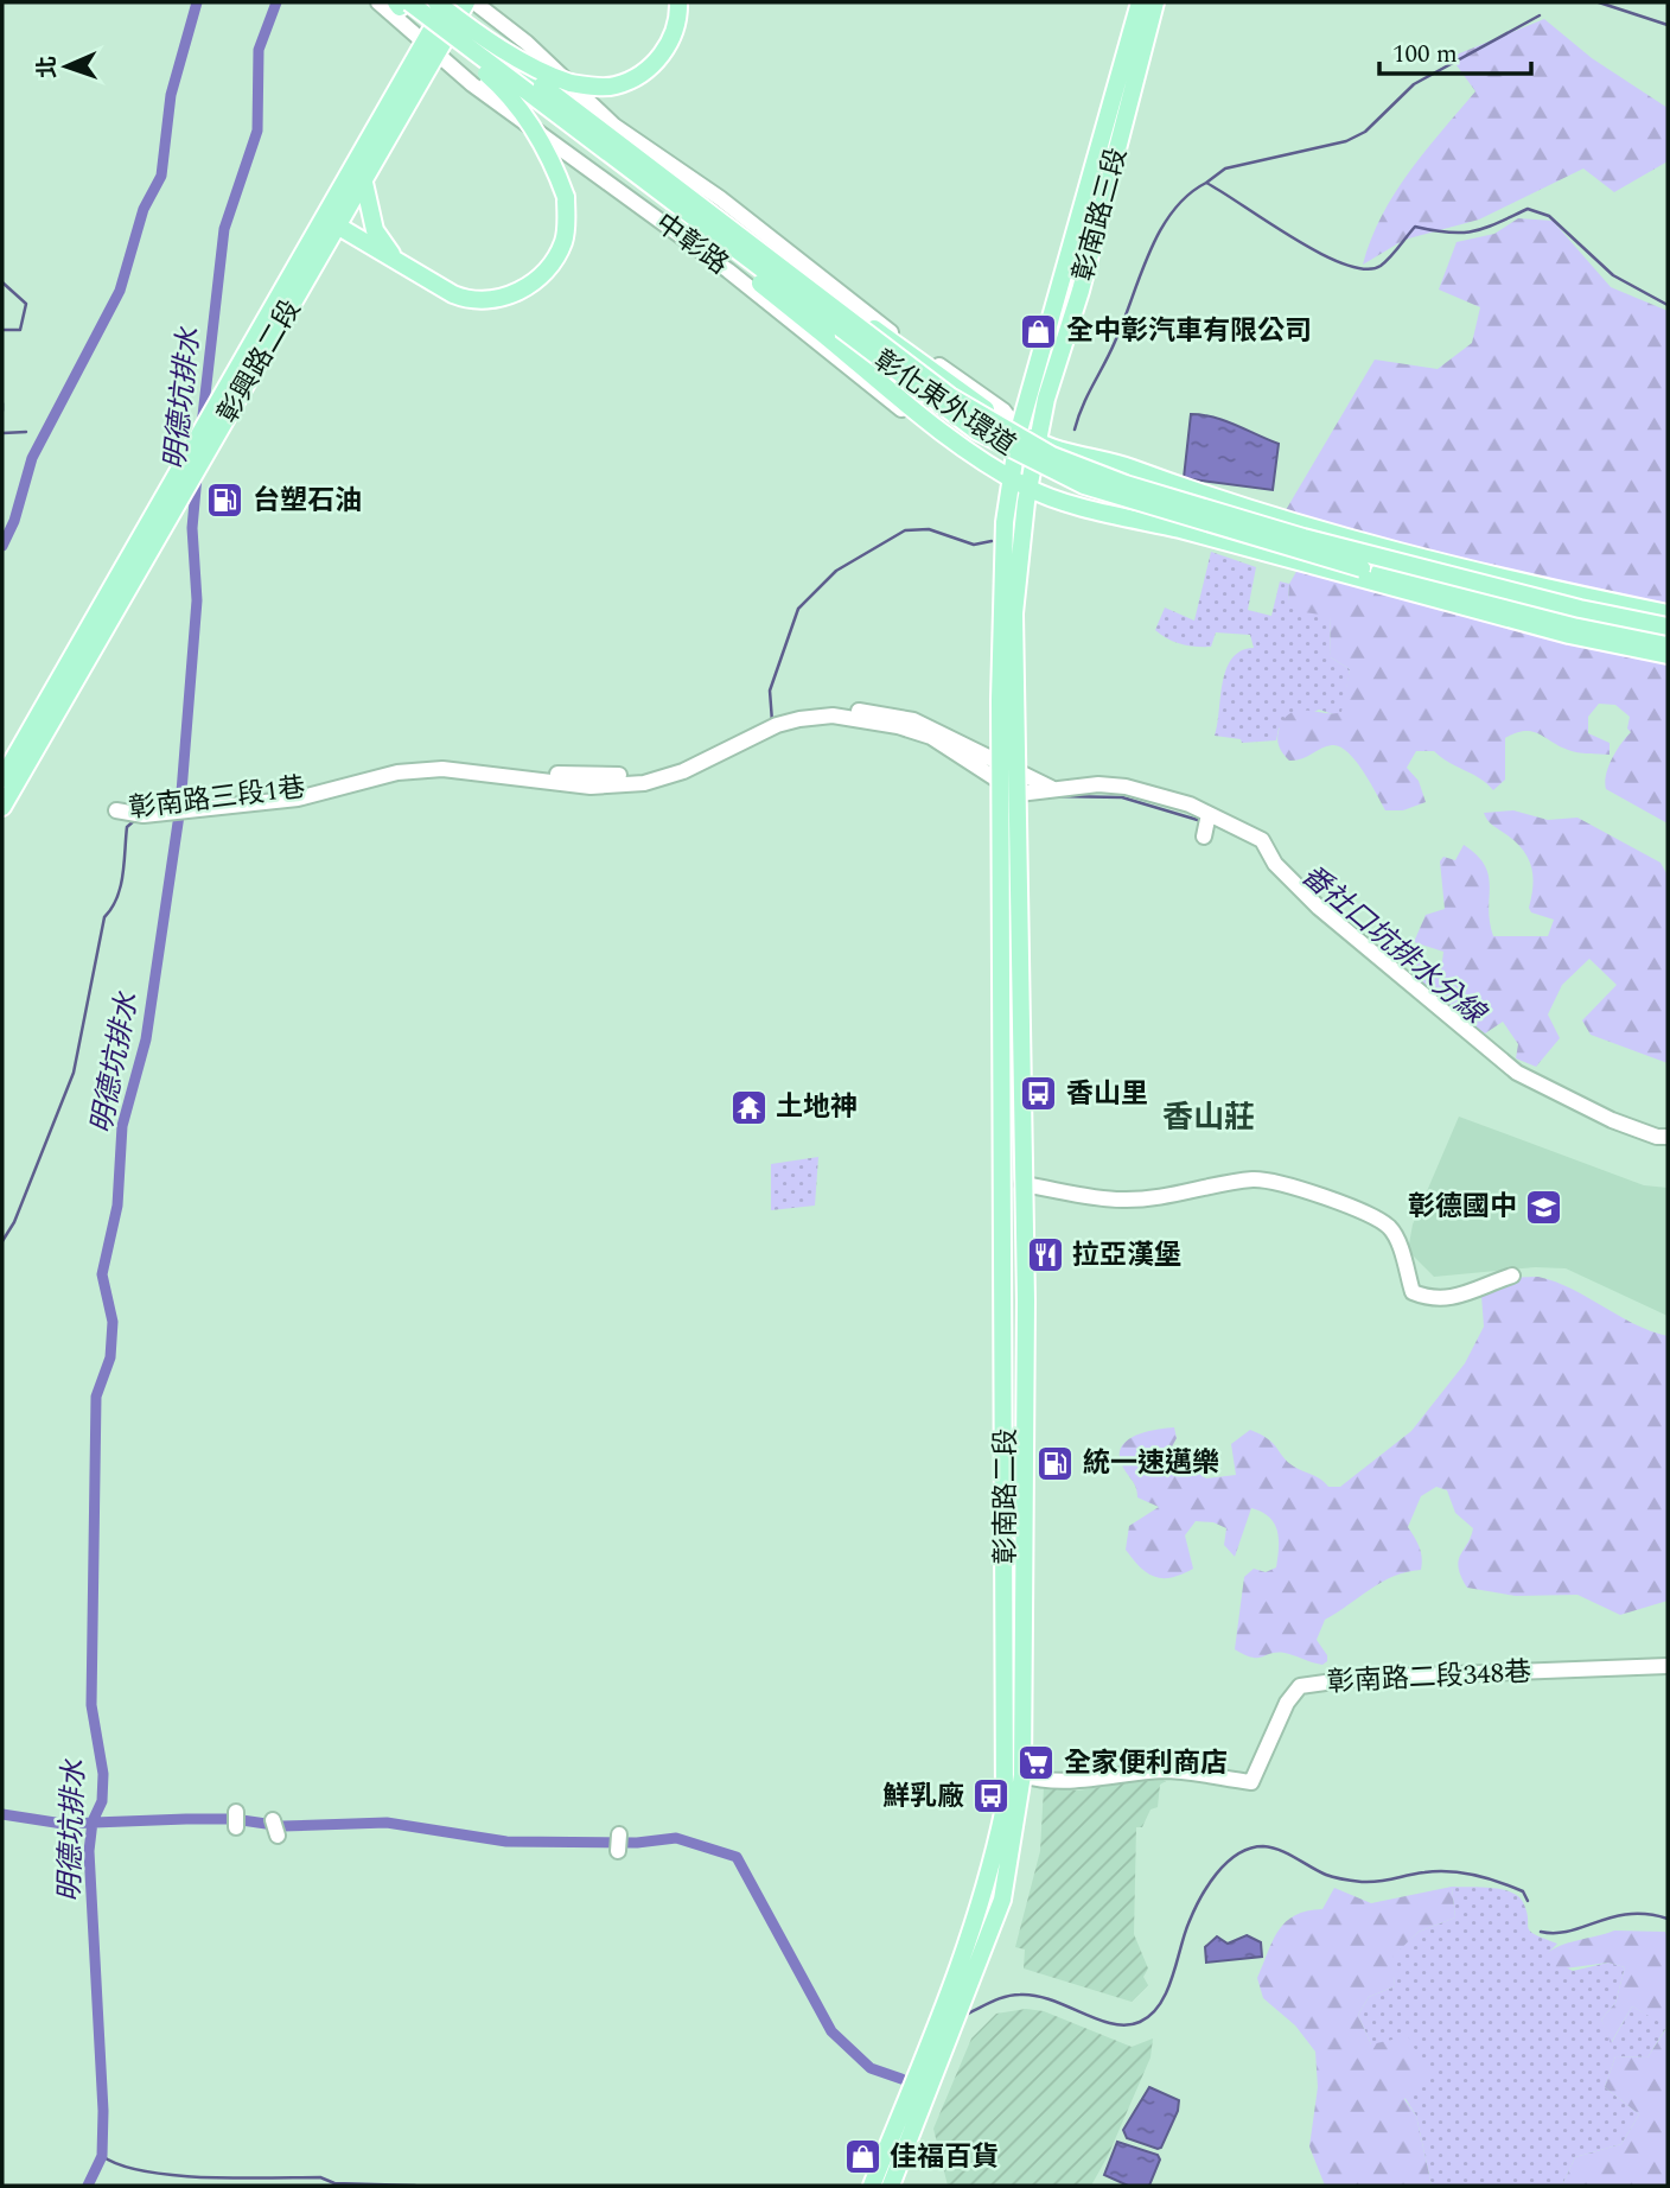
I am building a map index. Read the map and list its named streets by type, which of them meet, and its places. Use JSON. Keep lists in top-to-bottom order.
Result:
{
  "streets": {
    "main road": [
      "彰南路三段",
      "彰興路二段",
      "彰化東外環道",
      "彰南路二段"
    ],
    "street": ["中彰路", "彰南路三段1巷", "彰南路二段348巷"]
  },
  "crossings": [
    ["彰南路三段", "中彰路"],
    ["彰南路三段", "彰化東外環道"],
    ["彰南路三段", "彰南路三段1巷"],
    ["彰南路三段", "彰南路二段"],
    ["中彰路", "彰興路二段"],
    ["中彰路", "彰化東外環道"],
    ["彰南路三段1巷", "彰南路二段"],
    ["彰南路二段", "彰南路二段348巷"]
  ],
  "districts": ["香山莊"],
  "water": ["明德坑排水", "番社口坑排水分線"],
  "places": {
    "shop": ["全中彰汽車有限公司", "佳福百貨"],
    "fuel station": ["台塑石油", "統一速邁樂"],
    "bus stop": ["香山里", "鮮乳廠"],
    "temple": ["土地神"],
    "school or university": ["彰德國中"],
    "restaurant": ["拉亞漢堡"],
    "supermarket": ["全家便利商店"]
  },
  "scale_bar": "100 m",
  "north": "left"
}
